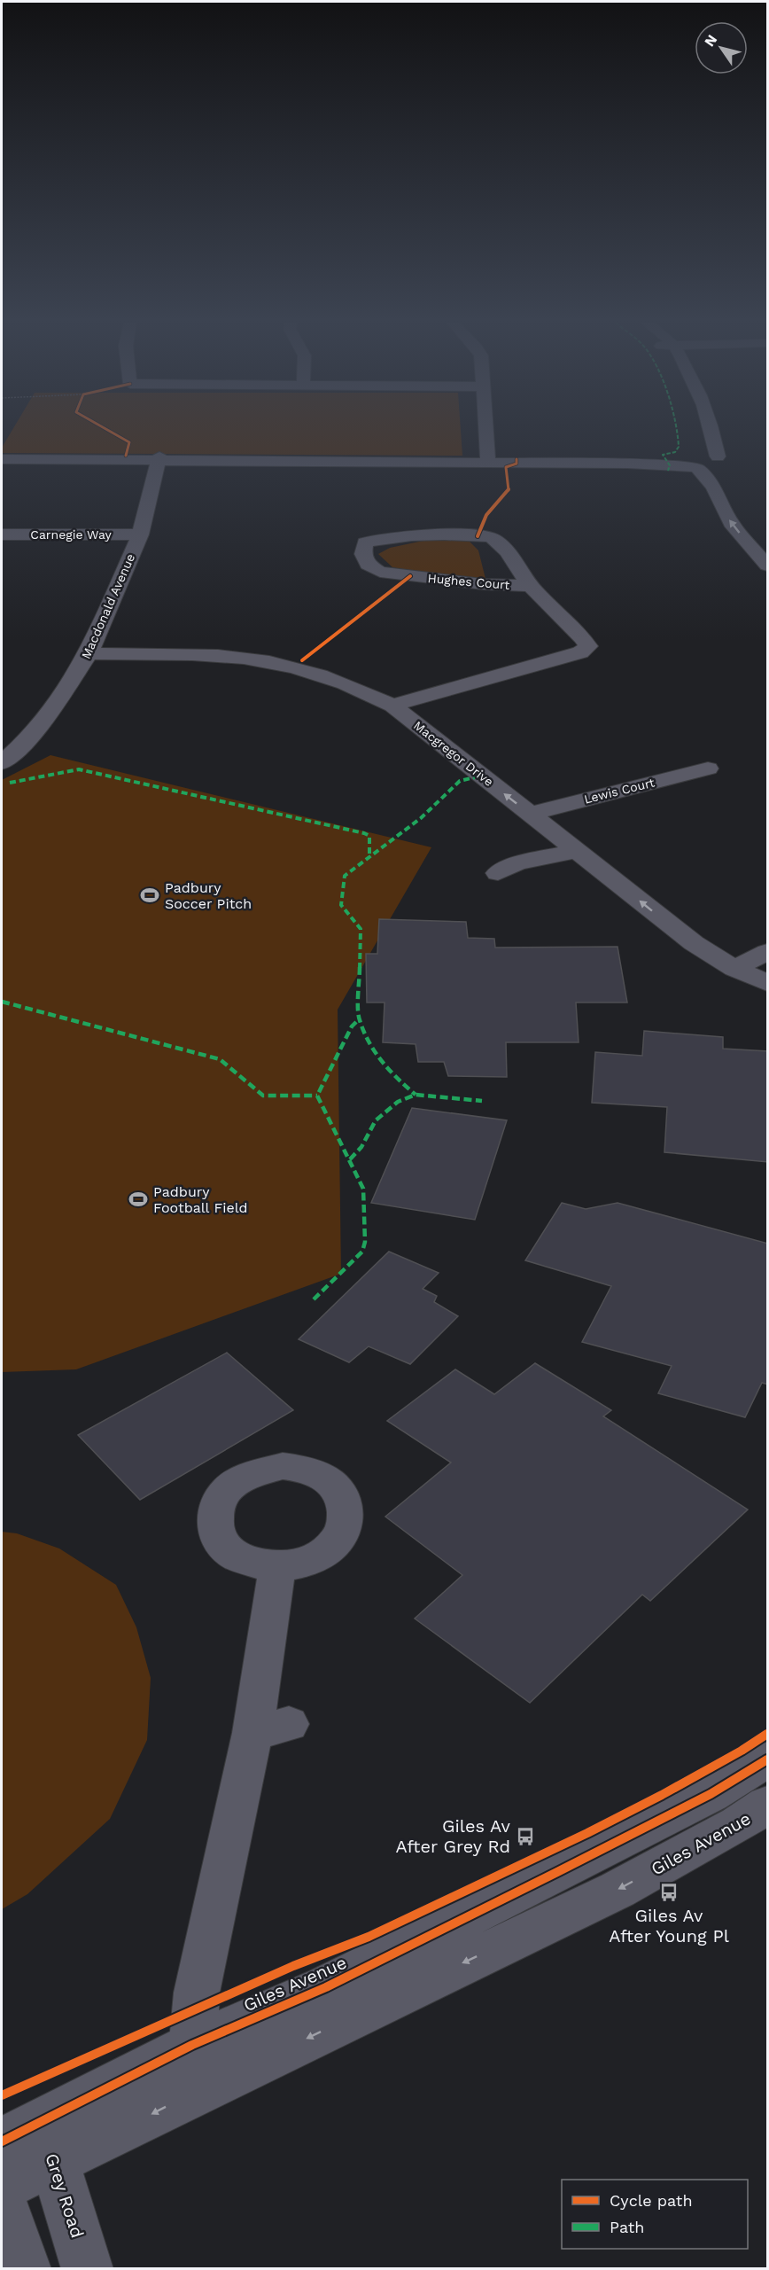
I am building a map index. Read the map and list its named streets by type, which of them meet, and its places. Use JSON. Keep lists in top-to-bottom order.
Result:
{
  "streets": {
    "street": [
      "Carnegie Way",
      "Hughes Court",
      "Macdonald Avenue",
      "Macgregor Drive",
      "Lewis Court",
      "Giles Avenue",
      "Grey Road"
    ]
  },
  "crossings": [
    ["Carnegie Way", "Macdonald Avenue"],
    ["Hughes Court", "Macgregor Drive"],
    ["Macdonald Avenue", "Macgregor Drive"],
    ["Macgregor Drive", "Lewis Court"],
    ["Giles Avenue", "Grey Road"]
  ],
  "places": {
    "sports": ["Padbury Soccer Pitch", "Padbury Football Field"],
    "bus stop": ["Giles Av After Grey Rd", "Giles Av After Young Pl"]
  },
  "legend": ["Cycle path", "Path"],
  "north": "top left"
}
